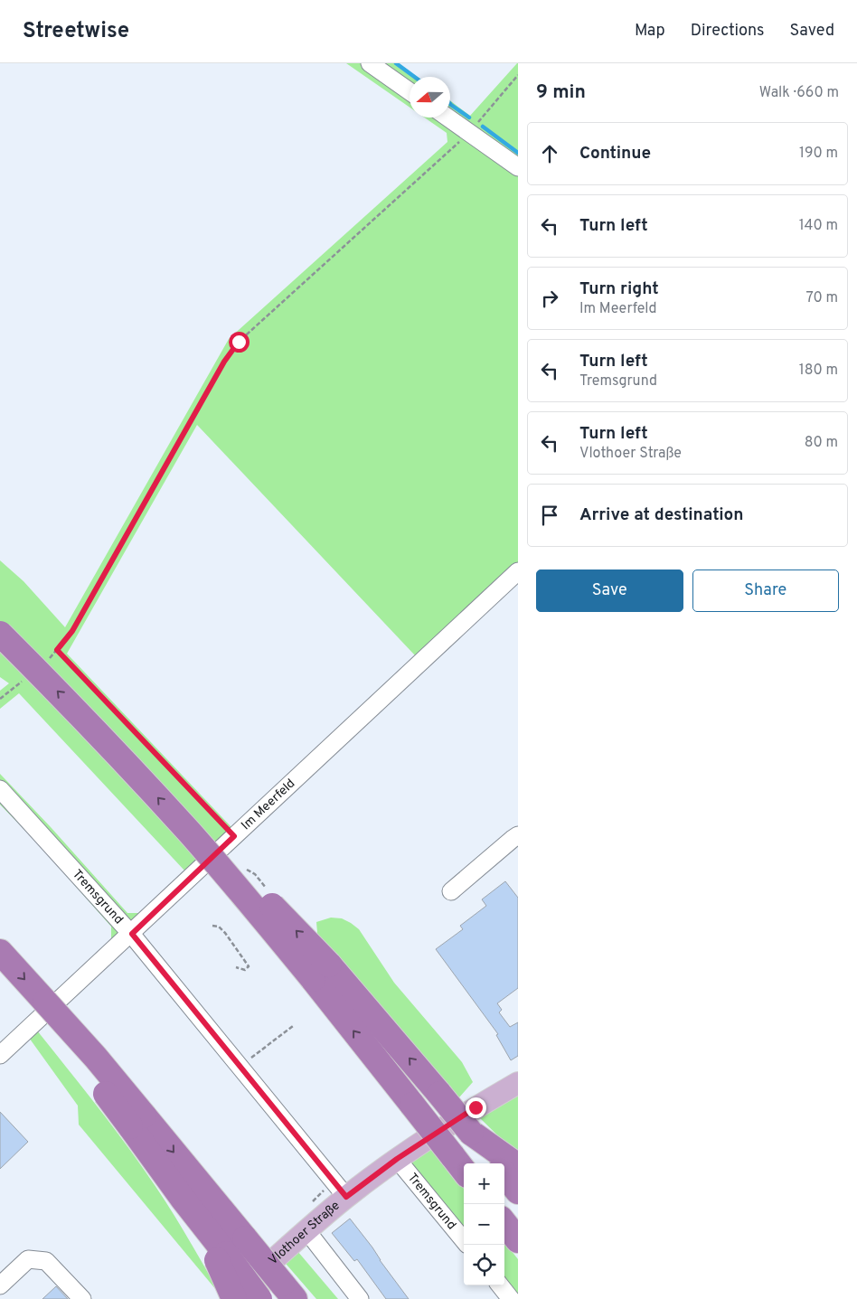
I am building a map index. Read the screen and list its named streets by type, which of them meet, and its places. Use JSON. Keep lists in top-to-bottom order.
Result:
{
  "streets": {
    "main road": ["Vlothoer Straße"],
    "street": ["Im Meerfeld", "Tremsgrund"]
  },
  "crossings": [
    ["Im Meerfeld", "Tremsgrund"],
    ["Tremsgrund", "Vlothoer Straße"]
  ],
  "north": "left",
  "page": {
    "header": "Streetwise",
    "nav": ["Map", "Directions", "Saved"],
    "heading": ["9 min", "Walk · 660 m"],
    "list": [
      ["Continue", "190 m"],
      ["Turn left", "140 m"],
      ["Turn right", "Im Meerfeld", "70 m"],
      ["Turn left", "Tremsgrund", "180 m"],
      ["Turn left", "Vlothoer Straße", "80 m"],
      "Arrive at destination"
    ],
    "buttons": ["Save", "Share"],
    "map_buttons": ["+", "−"]
  }
}
